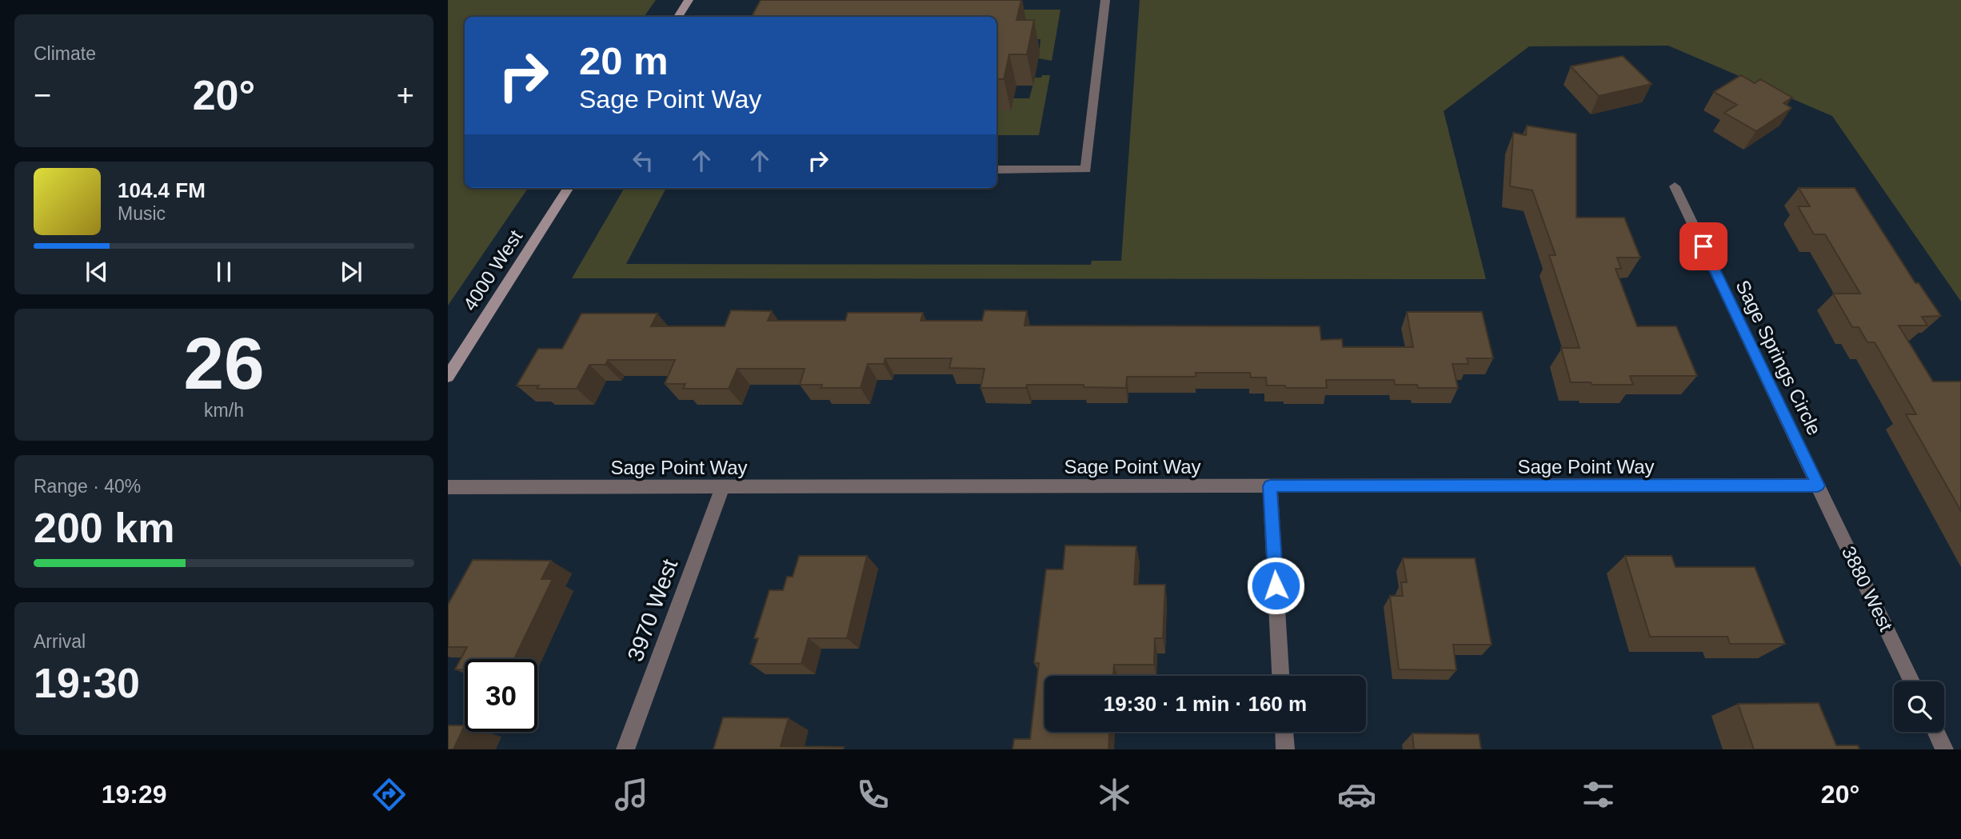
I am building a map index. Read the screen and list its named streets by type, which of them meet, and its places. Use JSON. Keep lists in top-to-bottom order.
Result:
{
  "streets": {
    "main road": ["4000 West"],
    "street": [
      "Sage Springs Circle",
      "Sage Point Way",
      "3880 West",
      "3970 West"
    ]
  },
  "crossings": [
    ["Sage Springs Circle", "Sage Point Way"],
    ["Sage Springs Circle", "3880 West"],
    ["Sage Point Way", "3880 West"],
    ["Sage Point Way", "3970 West"]
  ],
  "page": {
    "tile": [
      "Climate",
      ["26", "km/h"],
      ["Range · 40%", "200 km"],
      ["Arrival", "19:30"]
    ],
    "turn": ["20 m", "Sage Point Way"],
    "heat": ["−", "20°", "+"],
    "song": ["104.4 FM", "Music"],
    "limit": "30",
    "trip": "19:30 · 1 min · 160 m",
    "tabs": ["19:29", "20°"]
  }
}
